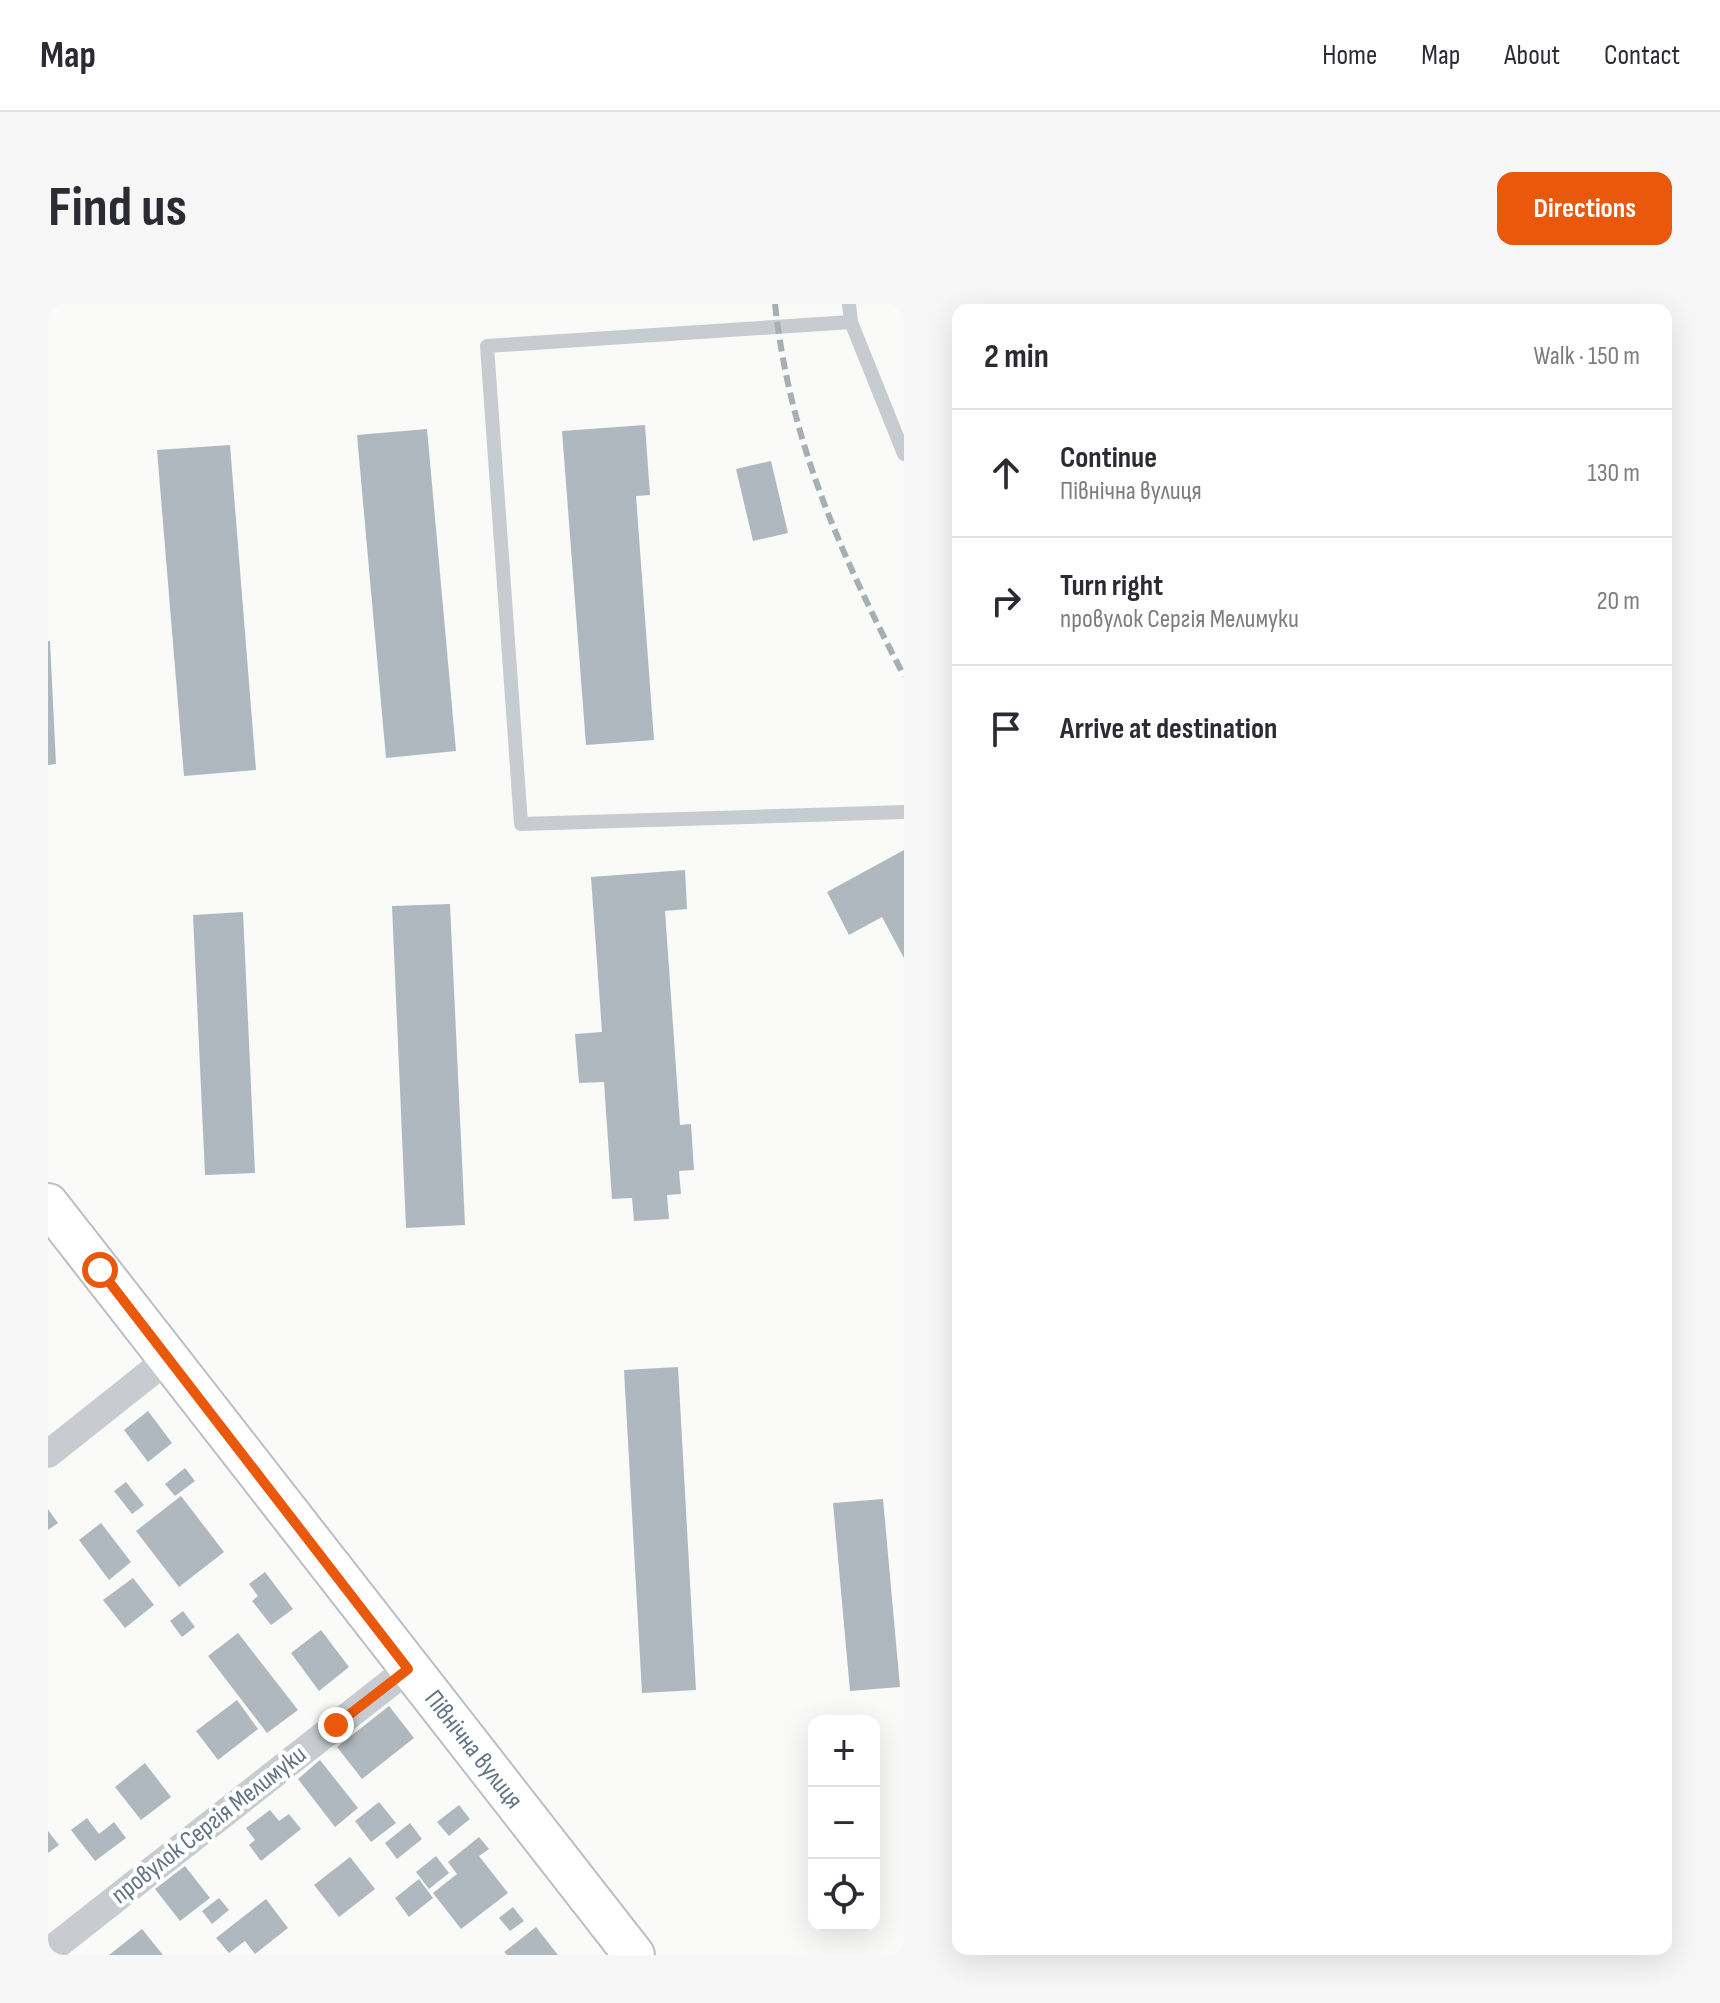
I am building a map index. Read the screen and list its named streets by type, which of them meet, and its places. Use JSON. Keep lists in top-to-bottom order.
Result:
{
  "streets": {
    "main road": ["Північна вулиця"],
    "street": ["провулок Сергія Мелимуки"]
  },
  "crossings": [
    ["Північна вулиця", "провулок Сергія Мелимуки"]
  ],
  "page": {
    "header": "Map",
    "nav": [
      "Home",
      "Map",
      "About",
      "Contact"
    ],
    "buttons": "Directions",
    "title": "Find us",
    "heading": ["2 min", "Walk · 150 m"],
    "list": [
      ["Continue", "Північна вулиця", "130 m"],
      ["Turn right", "провулок Сергія Мелимуки", "20 m"],
      "Arrive at destination"
    ],
    "map_buttons": ["+", "−"]
  }
}
